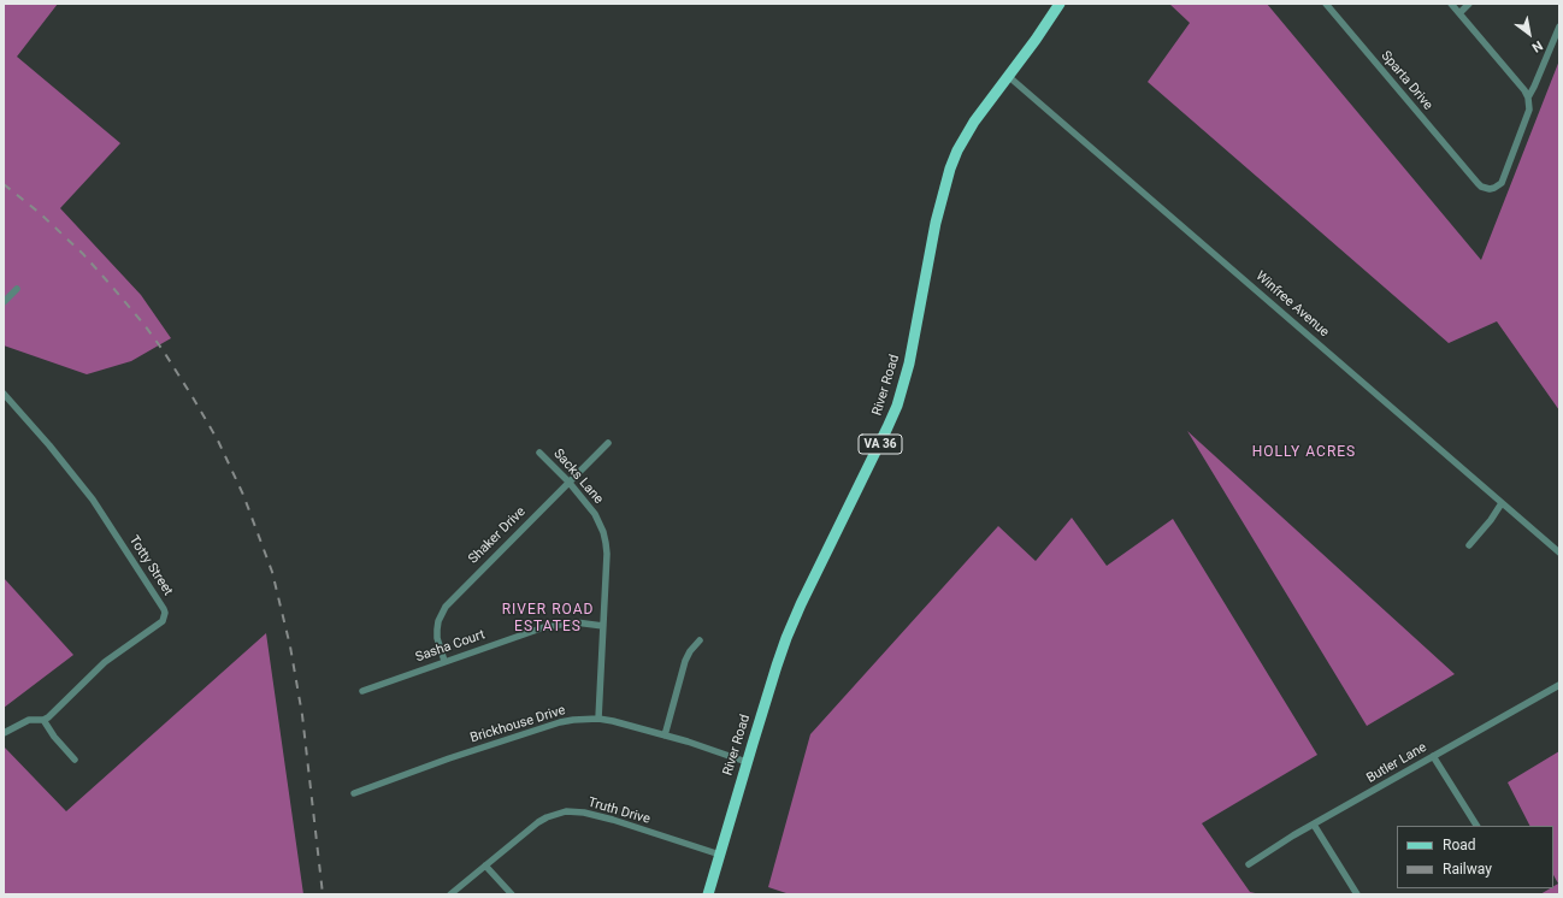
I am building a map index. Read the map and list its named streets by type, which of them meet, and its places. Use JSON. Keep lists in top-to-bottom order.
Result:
{
  "streets": {
    "main road": ["River Road", "VA 36"],
    "street": [
      "Sparta Drive",
      "Winfree Avenue",
      "Sacks Lane",
      "Shaker Drive",
      "Totty Street",
      "Sasha Court",
      "Brickhouse Drive",
      "Butler Lane",
      "Truth Drive"
    ]
  },
  "crossings": [
    ["Winfree Avenue", "River Road"],
    ["River Road", "Brickhouse Drive"],
    ["River Road", "Truth Drive"],
    ["Sacks Lane", "Shaker Drive"],
    ["Sacks Lane", "Sasha Court"],
    ["Sacks Lane", "Brickhouse Drive"],
    ["Shaker Drive", "Sasha Court"]
  ],
  "districts": ["HOLLY ACRES", "RIVER ROAD ESTATES"],
  "legend": ["Road", "Railway"],
  "north": "bottom right"
}
